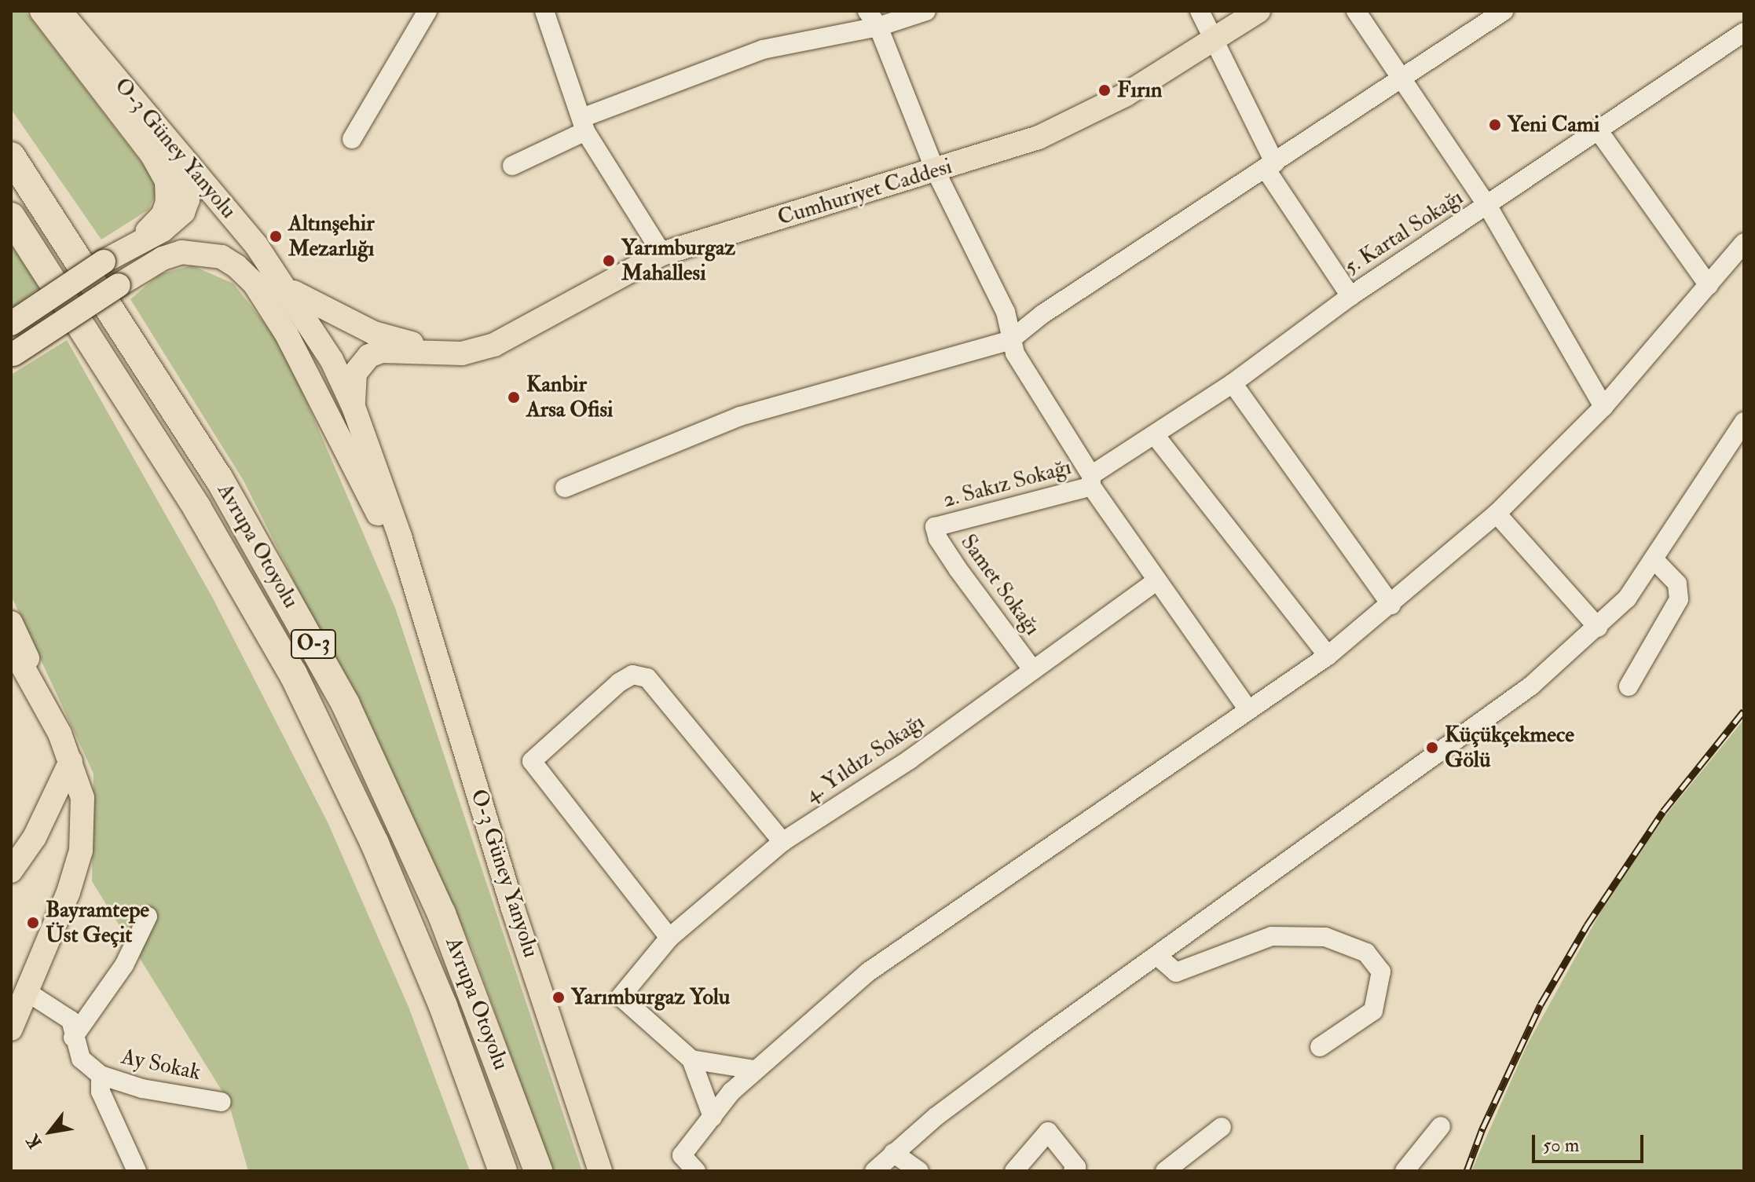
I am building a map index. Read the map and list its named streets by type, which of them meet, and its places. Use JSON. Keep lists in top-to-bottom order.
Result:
{
  "streets": {
    "highway": ["Avrupa Otoyolu", "O-3"],
    "main road": ["O-3 Güney Yanyolu", "Cumhuriyet Caddesi"],
    "street": [
      "5. Kartal Sokağı",
      "2. Sakız Sokağı",
      "Samet Sokağı",
      "4. Yıldız Sokağı",
      "Ay Sokak"
    ]
  },
  "crossings": [
    ["5. Kartal Sokağı", "2. Sakız Sokağı"],
    ["2. Sakız Sokağı", "Samet Sokağı"],
    ["Samet Sokağı", "4. Yıldız Sokağı"]
  ],
  "places": [
    "Fırın",
    "Yeni Cami",
    "Altınşehir Mezarlığı",
    "Yarımburgaz Mahallesi",
    "Kanbir Arsa Ofisi",
    "Küçükçekmece Gölü",
    "Bayramtepe Üst Geçit",
    "Yarımburgaz Yolu"
  ],
  "scale_bar": "50 m",
  "north": "bottom left"
}
